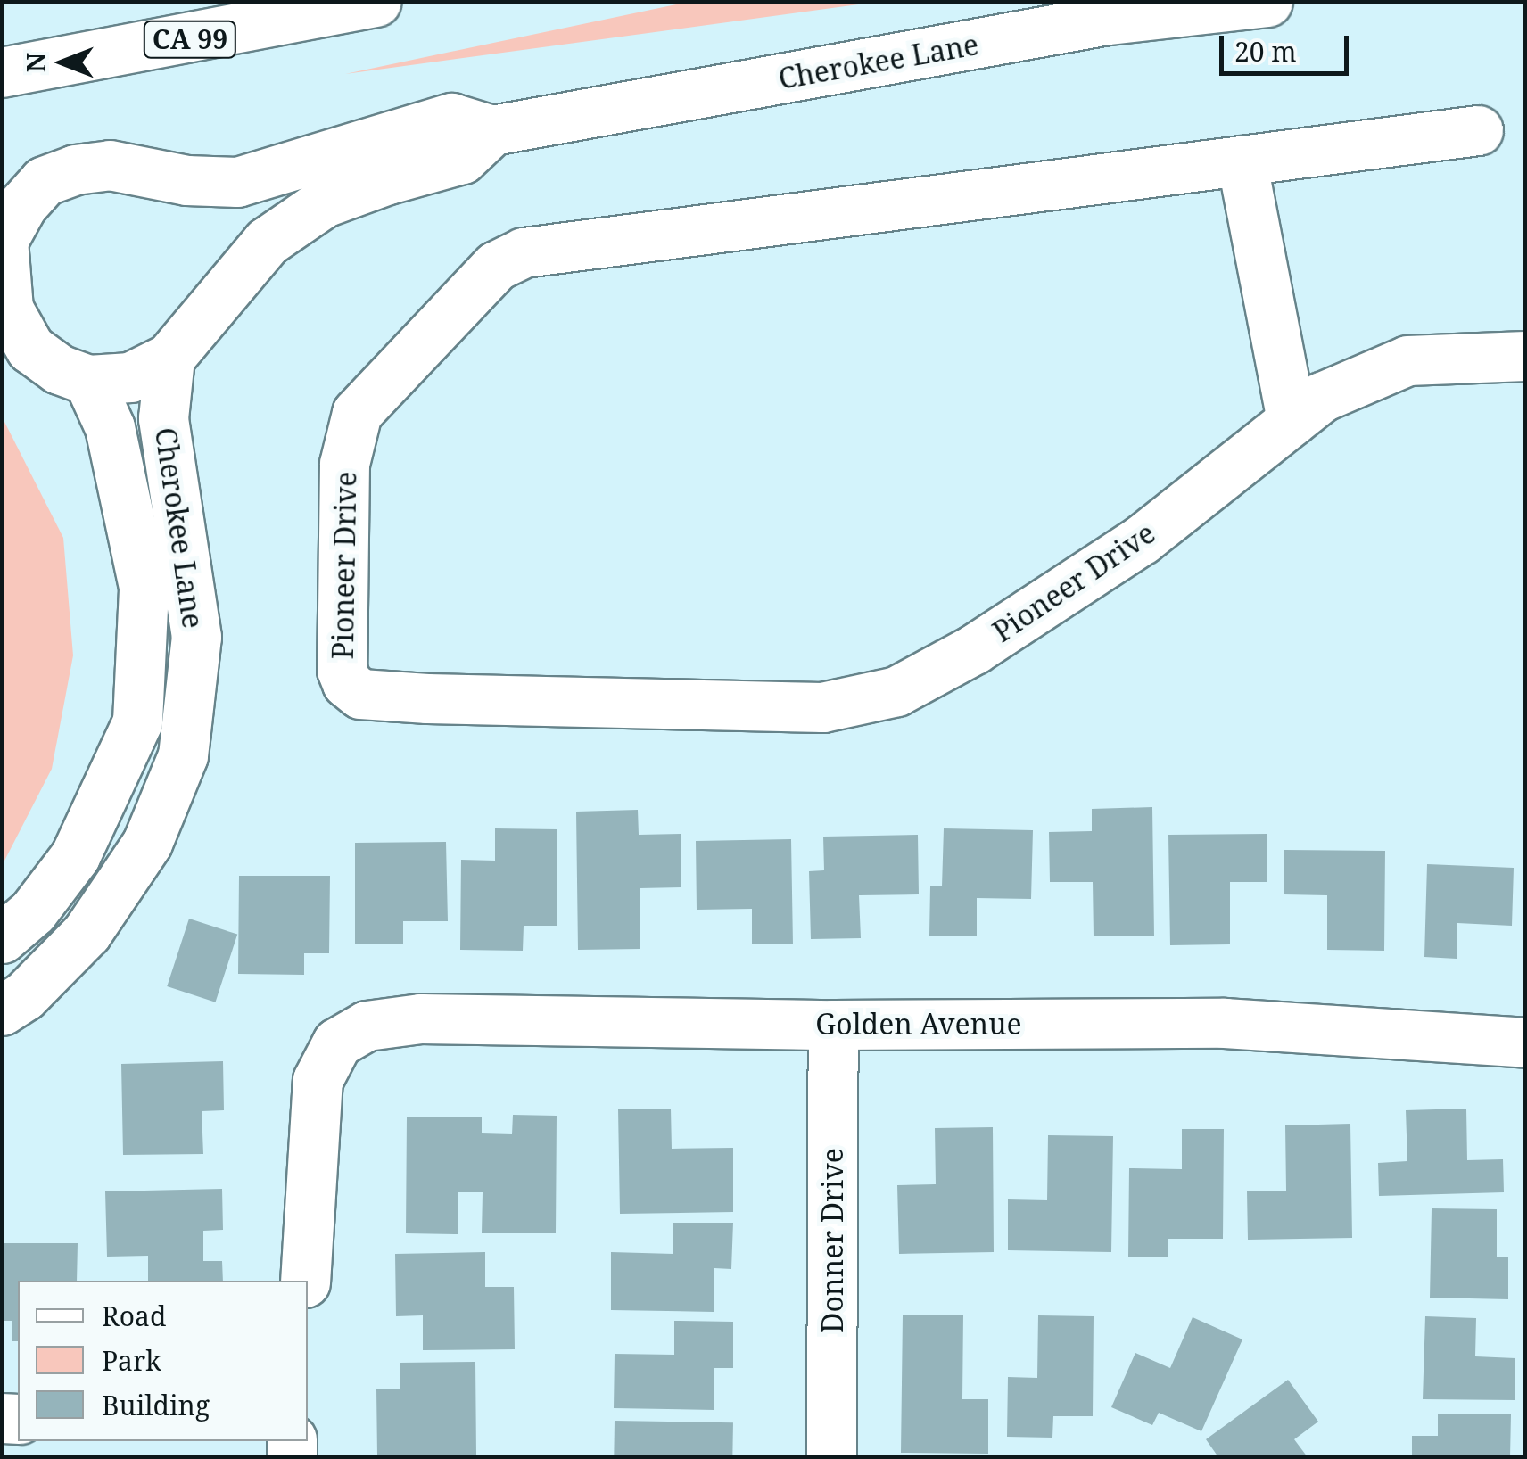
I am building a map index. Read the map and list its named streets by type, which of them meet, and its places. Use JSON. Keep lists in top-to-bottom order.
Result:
{
  "streets": {
    "main road": [
      "CA 99",
      "Cherokee Lane",
      "Pioneer Drive",
      "Golden Avenue",
      "Donner Drive"
    ]
  },
  "crossings": [
    ["Golden Avenue", "Donner Drive"]
  ],
  "legend": ["Road", "Park", "Building"],
  "scale_bar": "20 m",
  "north": "left"
}
